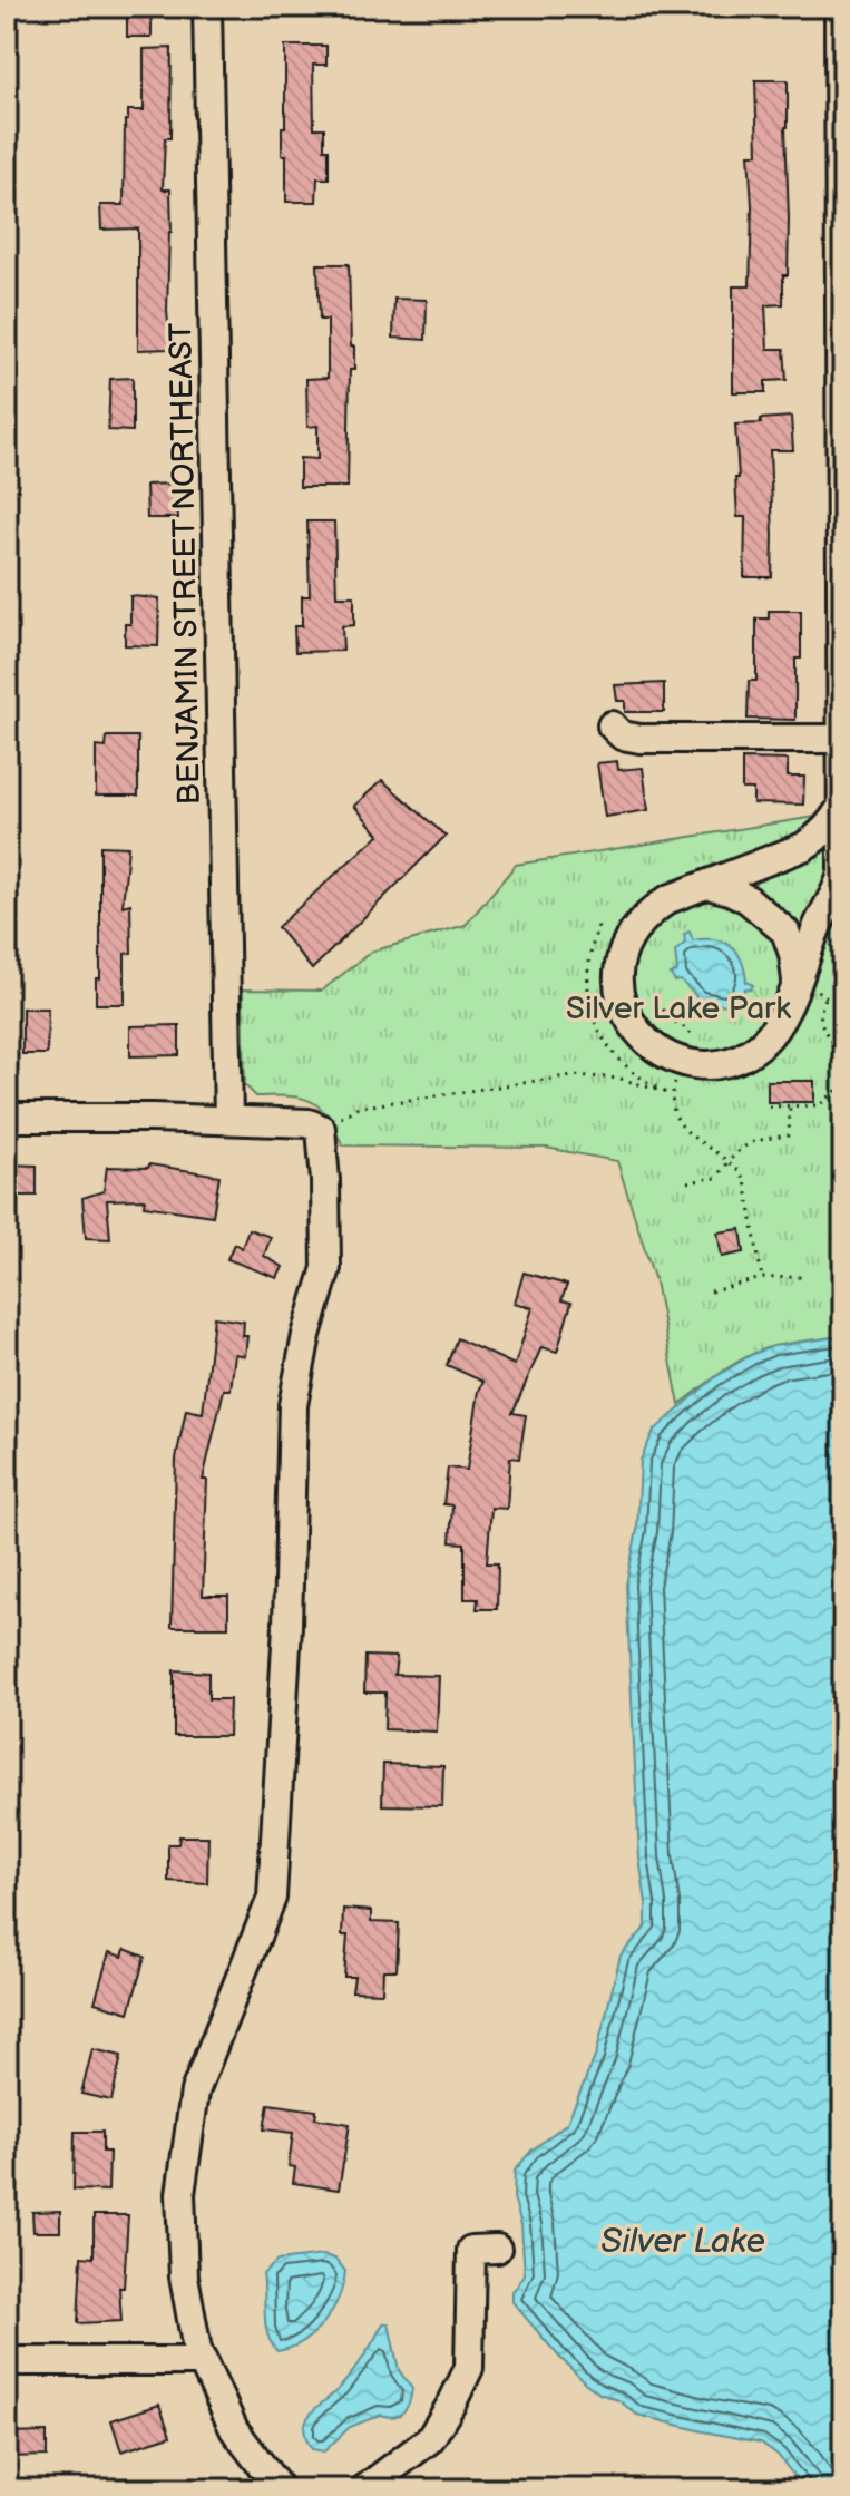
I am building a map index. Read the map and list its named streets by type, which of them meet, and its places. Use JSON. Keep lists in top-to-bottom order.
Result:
{
  "streets": {
    "street": ["BENJAMIN STREET NORTHEAST"]
  },
  "water": ["Silver Lake"],
  "parks": ["Silver Lake Park"]
}
